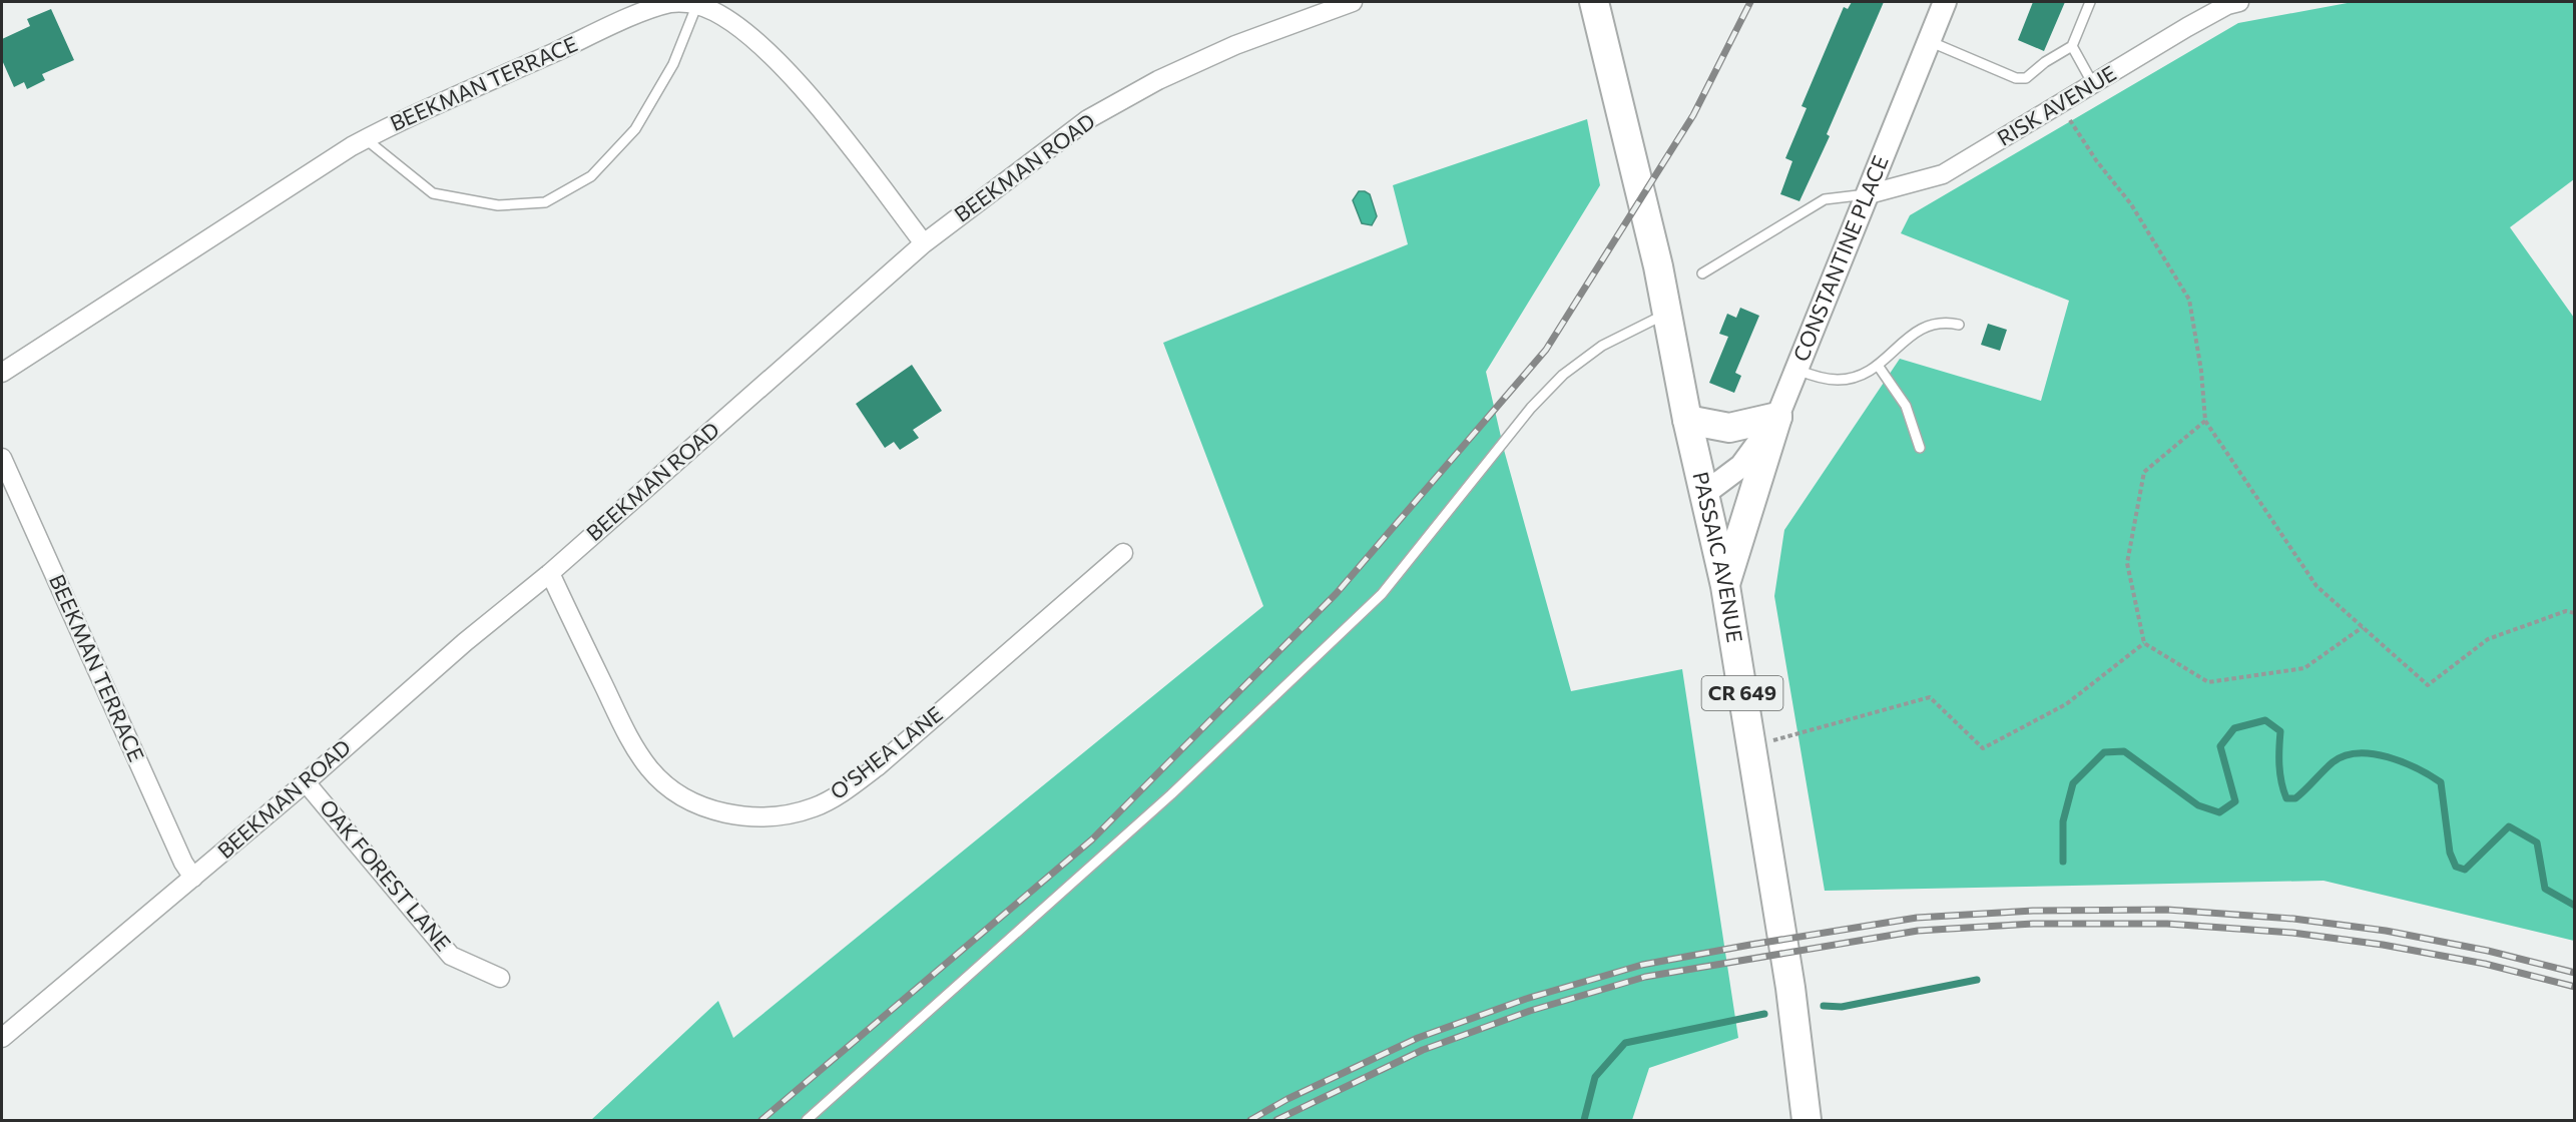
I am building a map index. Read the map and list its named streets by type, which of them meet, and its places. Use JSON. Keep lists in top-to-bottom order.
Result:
{
  "streets": {
    "main road": ["PASSAIC AVENUE", "CR 649"],
    "street": [
      "BEEKMAN TERRACE",
      "RISK AVENUE",
      "BEEKMAN ROAD",
      "CONSTANTINE PLACE",
      "O'SHEA LANE",
      "OAK FOREST LANE"
    ]
  },
  "crossings": [
    ["BEEKMAN TERRACE", "BEEKMAN ROAD"],
    ["RISK AVENUE", "CONSTANTINE PLACE"],
    ["BEEKMAN ROAD", "O'SHEA LANE"],
    ["BEEKMAN ROAD", "OAK FOREST LANE"],
    ["CONSTANTINE PLACE", "PASSAIC AVENUE"]
  ]
}
